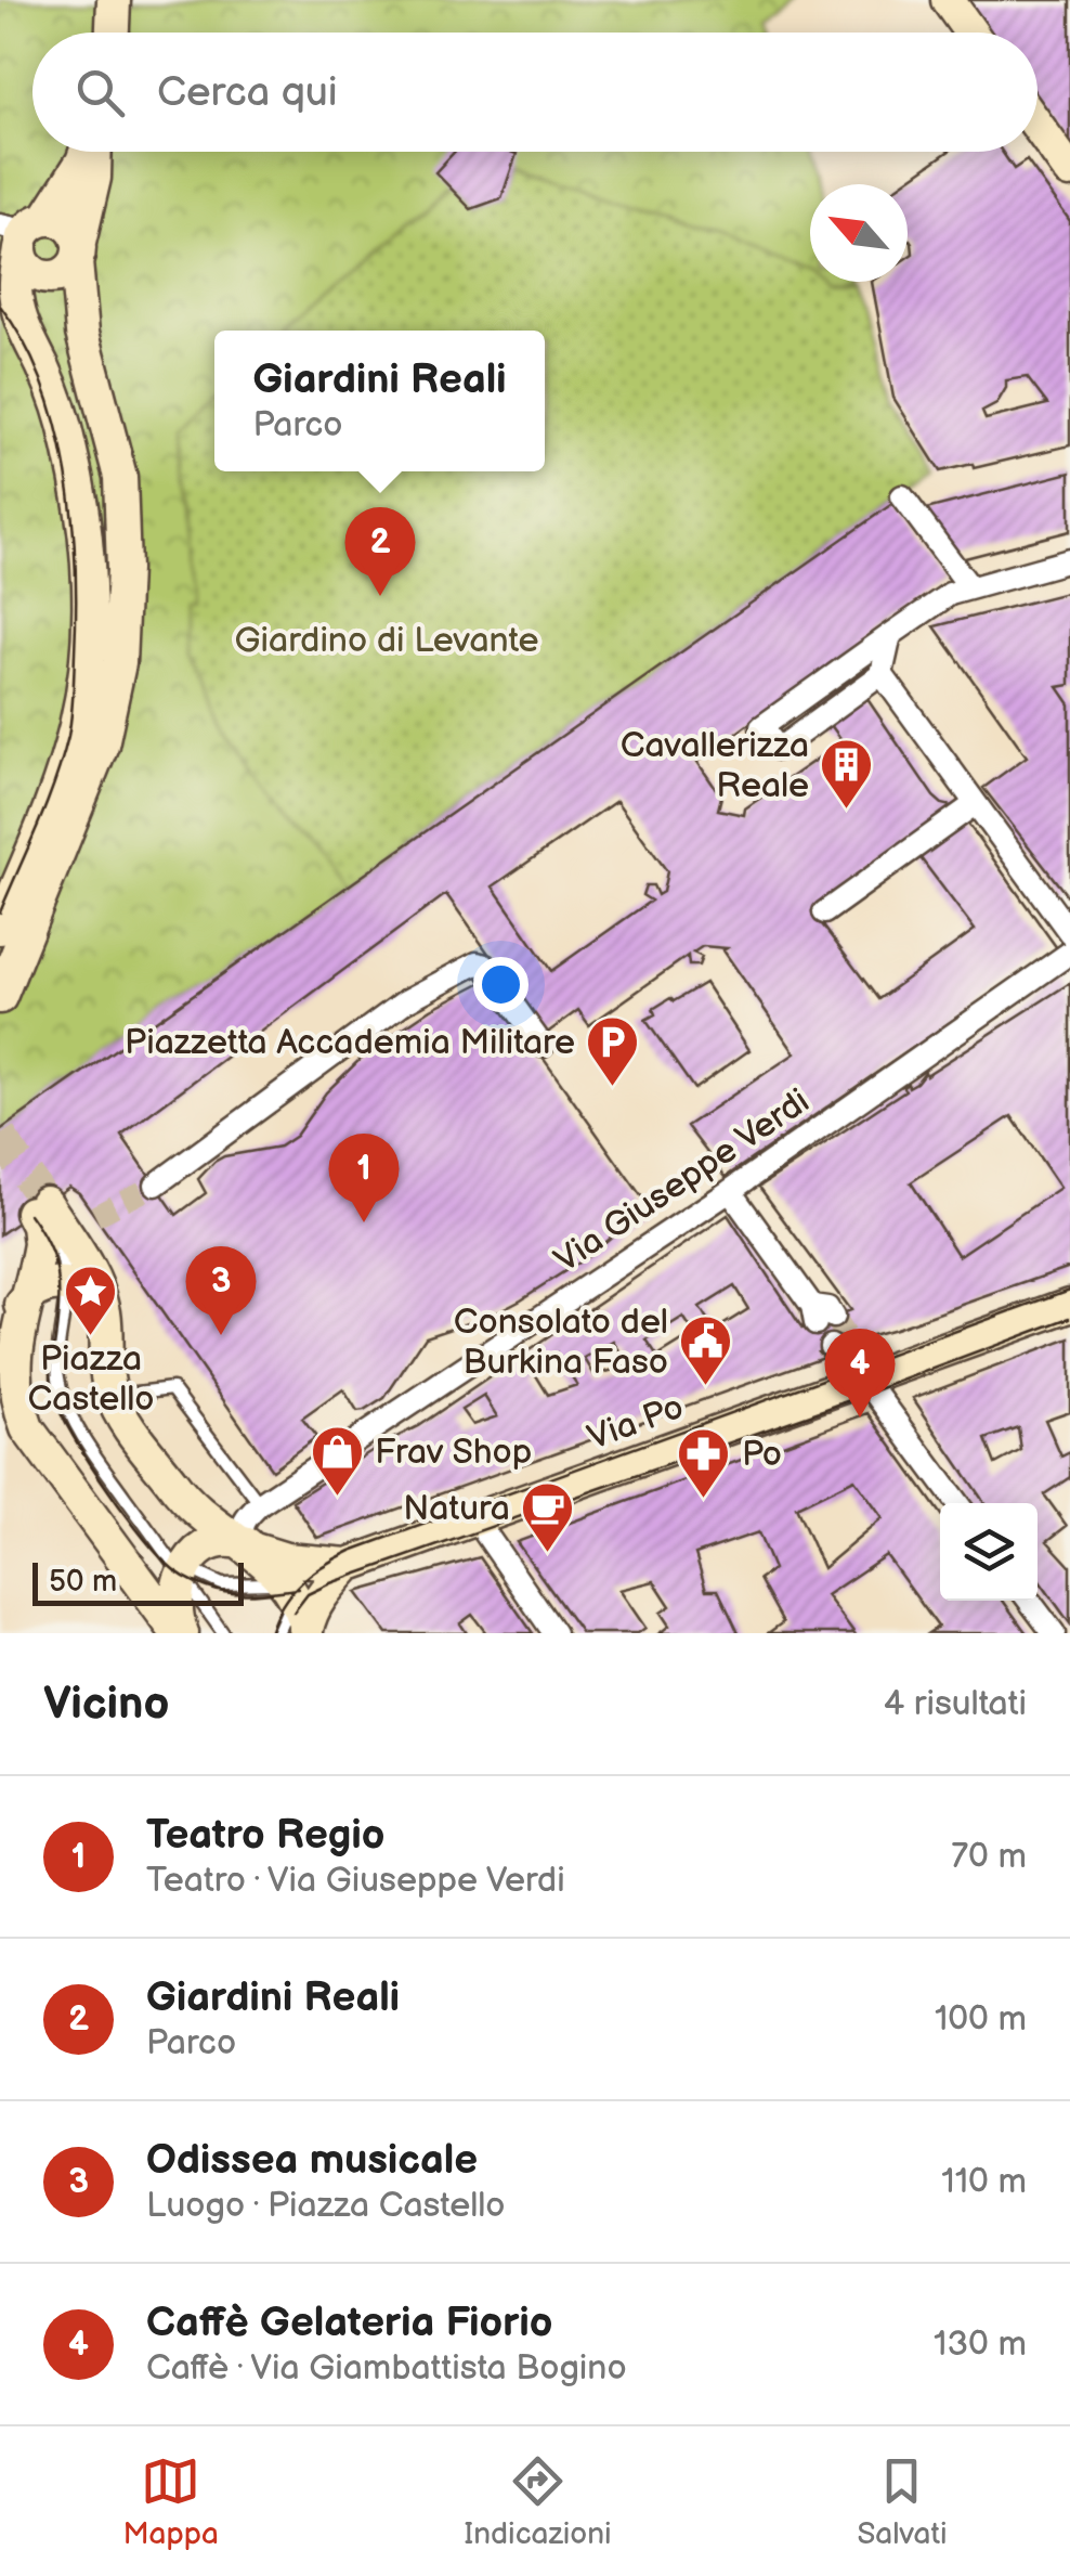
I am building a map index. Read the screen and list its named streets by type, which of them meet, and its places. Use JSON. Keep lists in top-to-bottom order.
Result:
{
  "streets": {
    "street": ["Via Giuseppe Verdi", "Via Po"]
  },
  "parks": ["Giardino di Levante"],
  "places": {
    "building": ["Cavallerizza Reale"],
    "parking": ["Piazzetta Accademia Militare"],
    "place": ["Piazza Castello"],
    "public building": ["Consolato del Burkina Faso"],
    "shop": ["Frav Shop"],
    "pharmacy": ["Po"],
    "cafe": ["Natura"]
  },
  "scale_bar": "50 m",
  "north": "top left",
  "page": {
    "search": "Cerca qui",
    "popup": ["Giardini Reali", "Parco"],
    "pins": [
      "2",
      "1",
      "3",
      "4"
    ],
    "scale": "50 m",
    "heading": ["Vicino", "4 risultati"],
    "list": [
      {
        "mark": "1",
        "name": "Teatro Regio",
        "note": "Teatro · Via Giuseppe Verdi",
        "value": "70 m"
      },
      {
        "mark": "2",
        "name": "Giardini Reali",
        "note": "Parco",
        "value": "100 m"
      },
      {
        "mark": "3",
        "name": "Odissea musicale",
        "note": "Luogo · Piazza Castello",
        "value": "110 m"
      },
      {
        "mark": "4",
        "name": "Caffè Gelateria Fiorio",
        "note": "Caffè · Via Giambattista Bogino",
        "value": "130 m"
      }
    ],
    "nav": ["Mappa", "Indicazioni", "Salvati"]
  }
}
